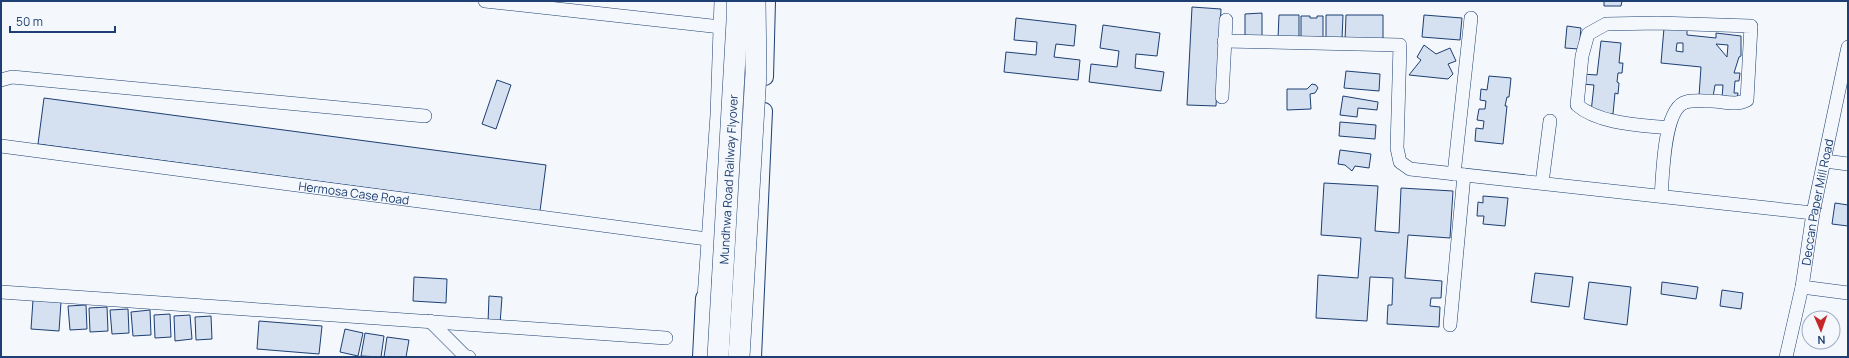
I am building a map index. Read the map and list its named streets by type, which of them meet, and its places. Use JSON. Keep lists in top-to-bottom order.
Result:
{
  "streets": {
    "highway": ["Mundhwa Road Railway Flyover"],
    "street": ["Hermosa Case Road", "Deccan Paper Mill Road"]
  },
  "scale_bar": "50 m",
  "north": "bottom"
}
